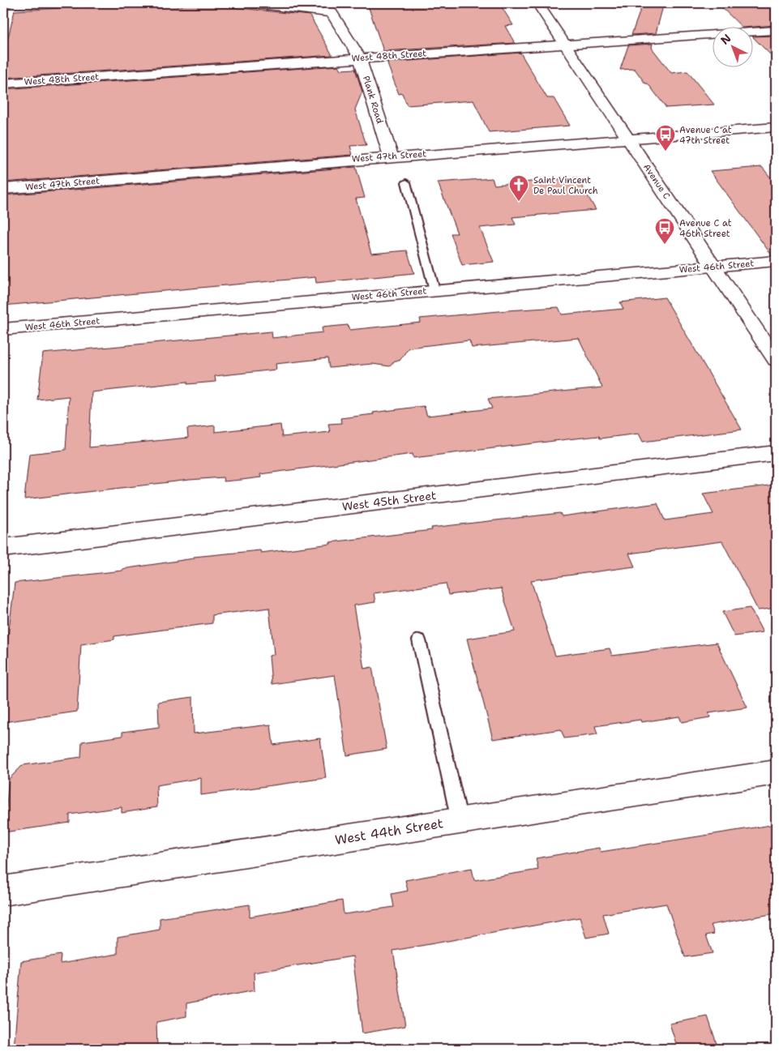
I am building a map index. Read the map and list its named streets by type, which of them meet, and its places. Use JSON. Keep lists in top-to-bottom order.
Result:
{
  "streets": {
    "street": [
      "West 48th Street",
      "Plank Road",
      "West 47th Street",
      "Avenue C",
      "West 46th Street",
      "West 45th Street",
      "West 44th Street"
    ]
  },
  "crossings": [
    ["West 48th Street", "Plank Road"],
    ["West 48th Street", "Avenue C"],
    ["Plank Road", "West 47th Street"],
    ["West 47th Street", "Avenue C"],
    ["Avenue C", "West 46th Street"]
  ],
  "places": {
    "bus stop": ["Avenue C at 47th Street", "Avenue C at 46th Street"],
    "church": ["Saint Vincent De Paul Church"]
  },
  "north": "top left"
}
